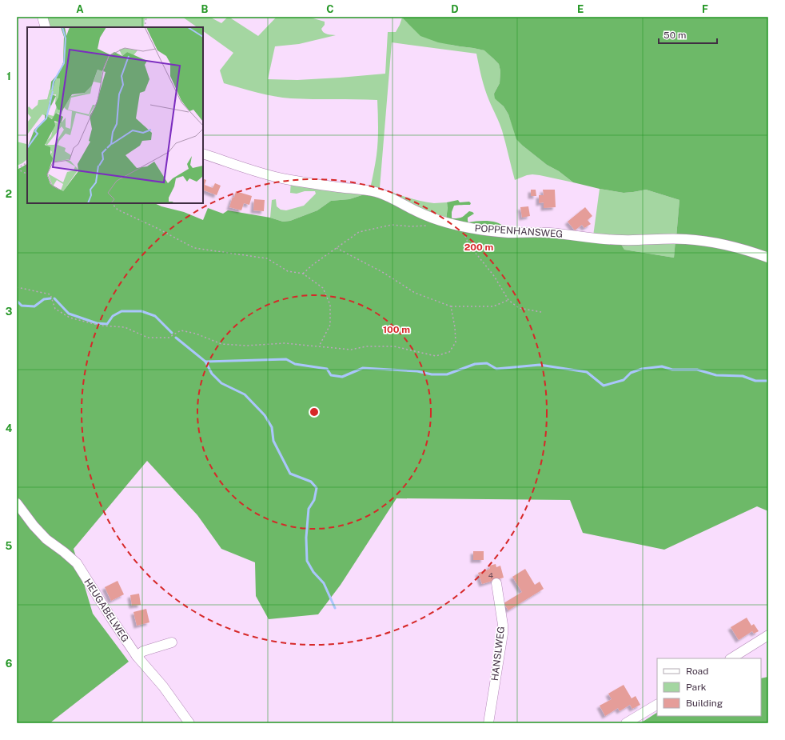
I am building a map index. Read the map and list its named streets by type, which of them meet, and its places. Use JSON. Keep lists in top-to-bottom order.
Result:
{
  "streets": {
    "street": ["POPPENHANSWEG", "HEUGABELWEG", "HANSLWEG"]
  },
  "house_numbers": ["4"],
  "legend": ["Road", "Park", "Building"],
  "scale_bar": "50 m",
  "grid": {
    "columns": [
      "A",
      "B",
      "C",
      "D",
      "E",
      "F"
    ],
    "rows": [
      "1",
      "2",
      "3",
      "4",
      "5",
      "6"
    ]
  },
  "rings": ["200 m", "100 m"]
}
